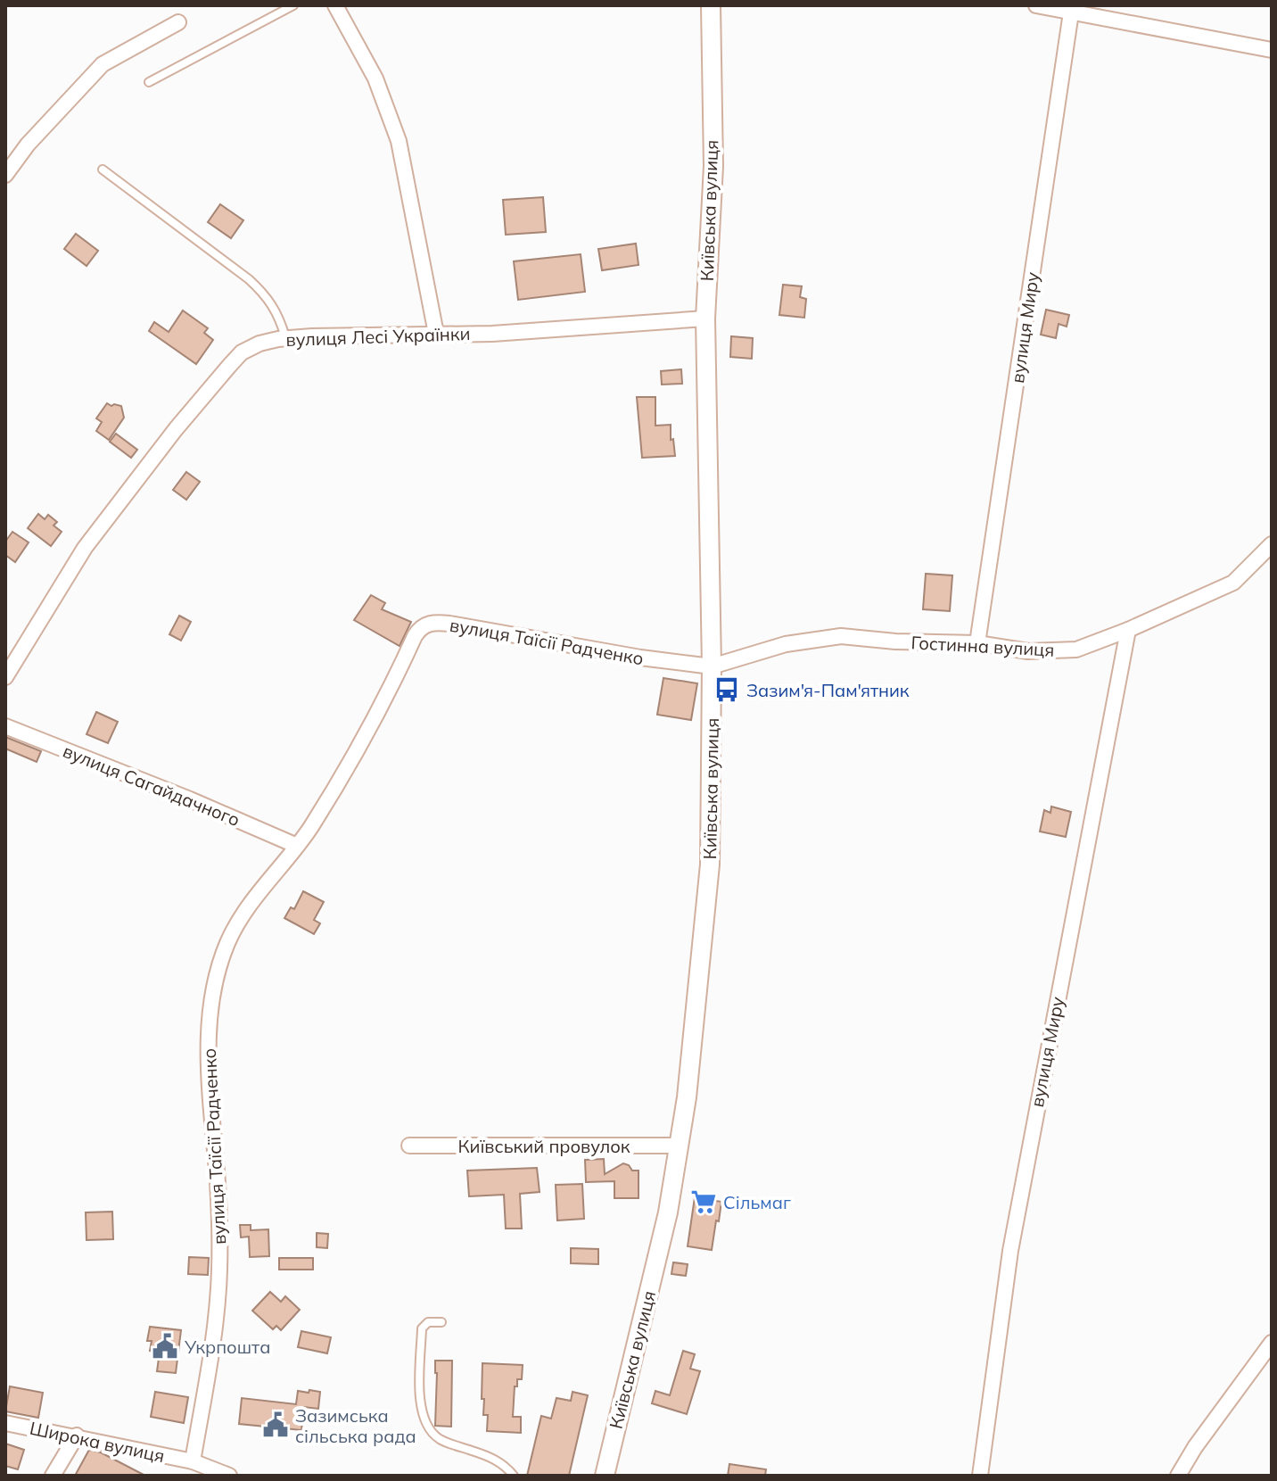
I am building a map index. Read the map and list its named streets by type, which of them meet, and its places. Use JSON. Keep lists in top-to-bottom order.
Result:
{
  "streets": {
    "street": [
      "Київська вулиця",
      "вулиця Миру",
      "вулиця Лесі Українки",
      "вулиця Таїсії Радченко",
      "Гостинна вулиця",
      "вулиця Сагайдачного",
      "Київський провулок",
      "Широка вулиця"
    ]
  },
  "crossings": [
    ["Київська вулиця", "вулиця Лесі Українки"],
    ["Київська вулиця", "вулиця Таїсії Радченко"],
    ["Київська вулиця", "Гостинна вулиця"],
    ["Київська вулиця", "Київський провулок"],
    ["вулиця Миру", "Гостинна вулиця"],
    ["вулиця Таїсії Радченко", "Гостинна вулиця"],
    ["вулиця Таїсії Радченко", "вулиця Сагайдачного"],
    ["вулиця Таїсії Радченко", "Широка вулиця"]
  ],
  "places": {
    "bus stop": ["Зазим'я-Пам'ятник"],
    "supermarket": ["Сільмаг"],
    "public building": ["Укрпошта", "Зазимська сільська рада"]
  }
}
